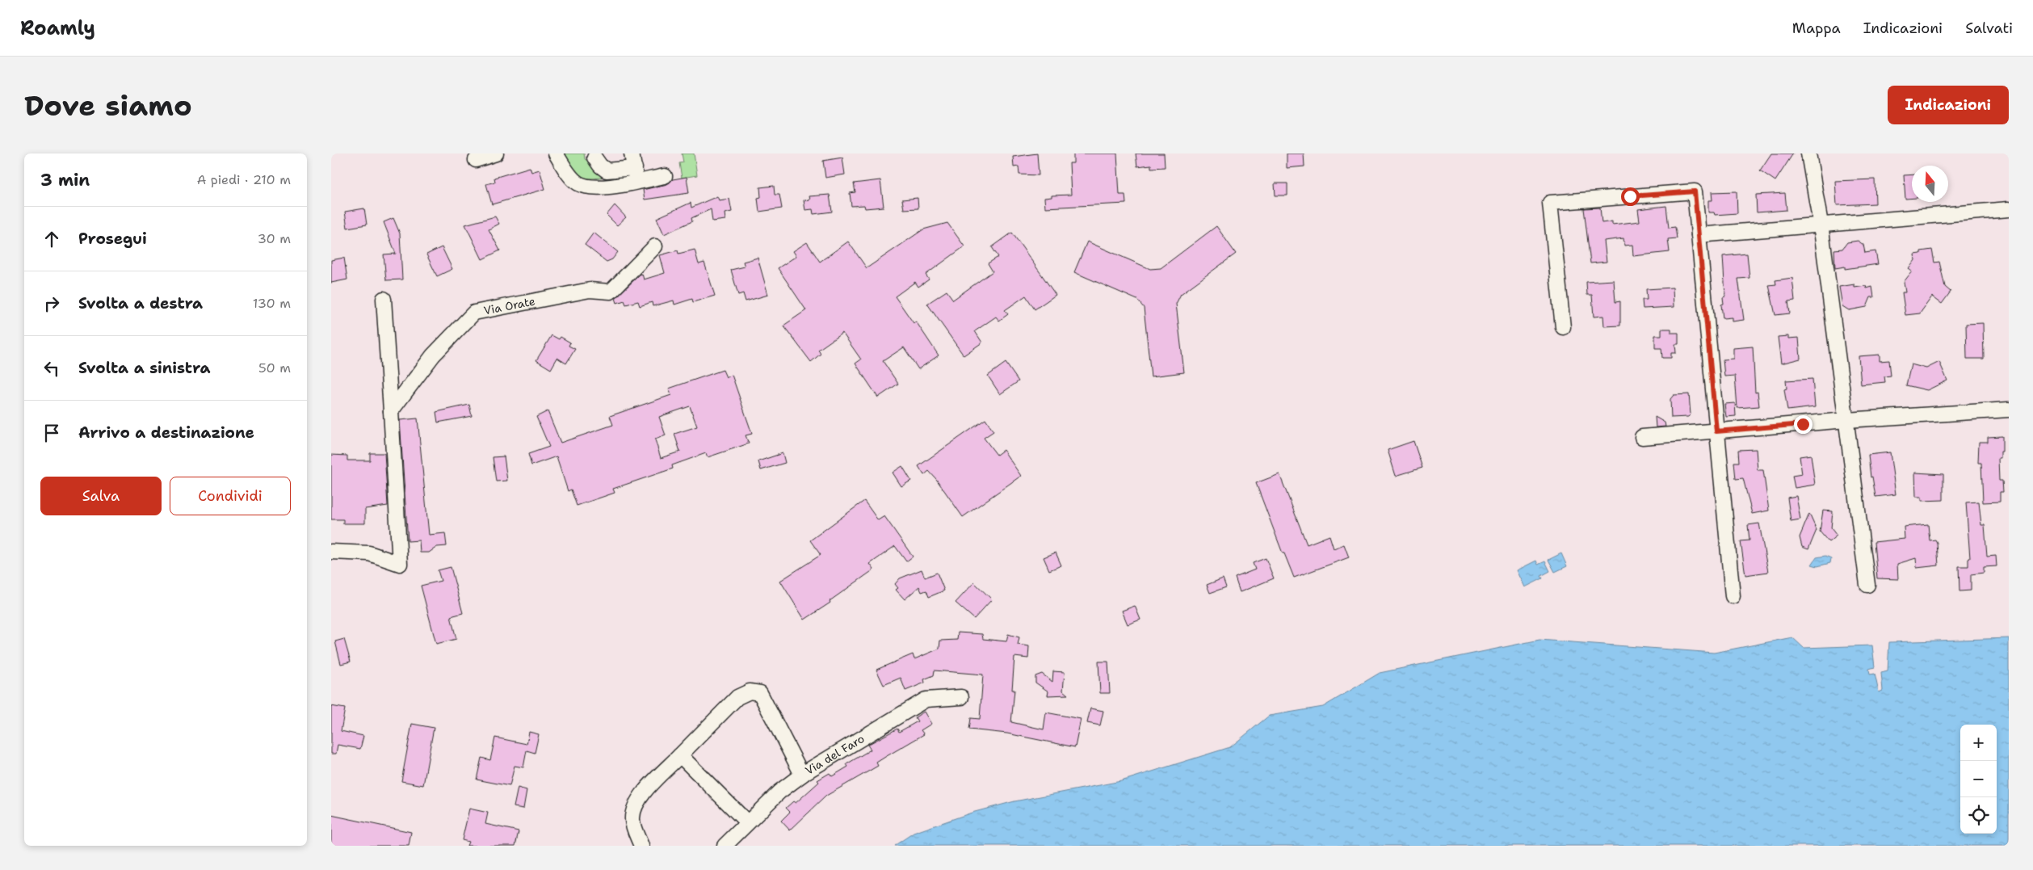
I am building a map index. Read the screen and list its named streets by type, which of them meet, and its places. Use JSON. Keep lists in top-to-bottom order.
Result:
{
  "streets": {
    "street": ["Via Orate", "Via del Faro"]
  },
  "north": "top",
  "page": {
    "header": "Roamly",
    "nav": ["Mappa", "Indicazioni", "Salvati"],
    "buttons": [
      "Indicazioni",
      ["Salva", "Condividi"]
    ],
    "title": "Dove siamo",
    "heading": ["3 min", "A piedi · 210 m"],
    "list": [
      ["Prosegui", "30 m"],
      ["Svolta a destra", "130 m"],
      ["Svolta a sinistra", "50 m"],
      "Arrivo a destinazione"
    ],
    "map_buttons": ["+", "−"]
  }
}
